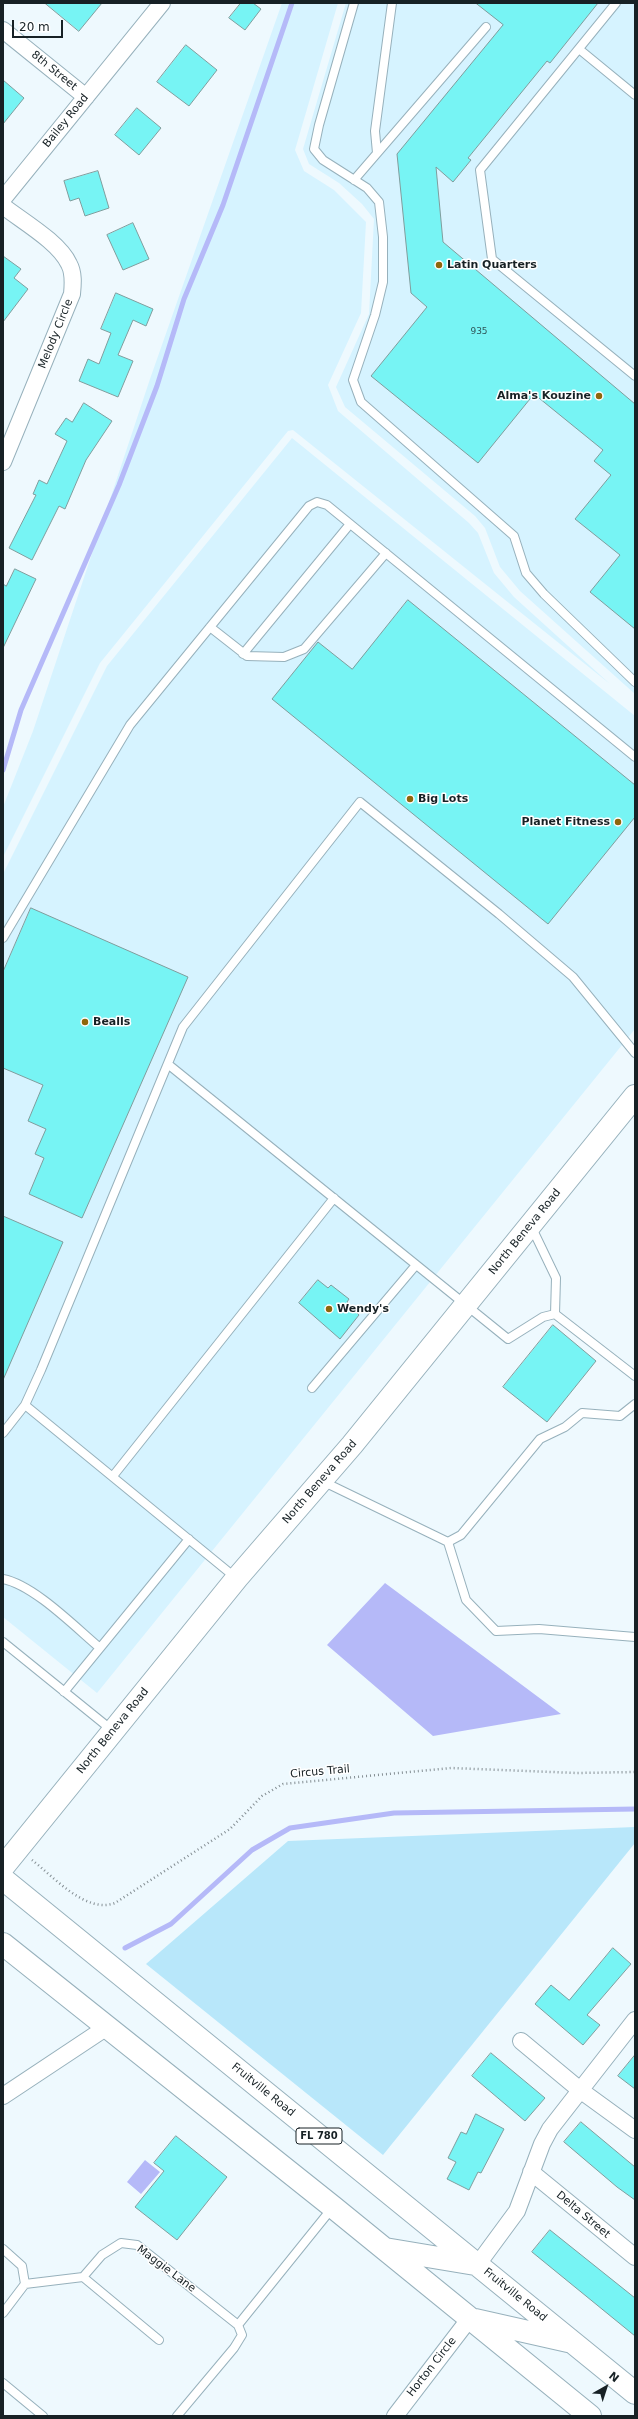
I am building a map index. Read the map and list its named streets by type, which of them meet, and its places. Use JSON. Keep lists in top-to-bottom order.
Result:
{
  "streets": {
    "main road": ["North Beneva Road", "Fruitville Road", "FL 780"],
    "street": [
      "8th Street",
      "Bailey Road",
      "Melody Circle",
      "Delta Street",
      "Horton Circle"
    ],
    "lane": ["Maggie Lane"],
    "path": ["Circus Trail"]
  },
  "crossings": [
    ["8th Street", "Bailey Road"],
    ["North Beneva Road", "Circus Trail"]
  ],
  "places": [
    "Latin Quarters",
    "Alma's Kouzine",
    "Big Lots",
    "Planet Fitness",
    "Bealls",
    "Wendy's"
  ],
  "house_numbers": ["935"],
  "scale_bar": "20 m",
  "north": "top right"
}
